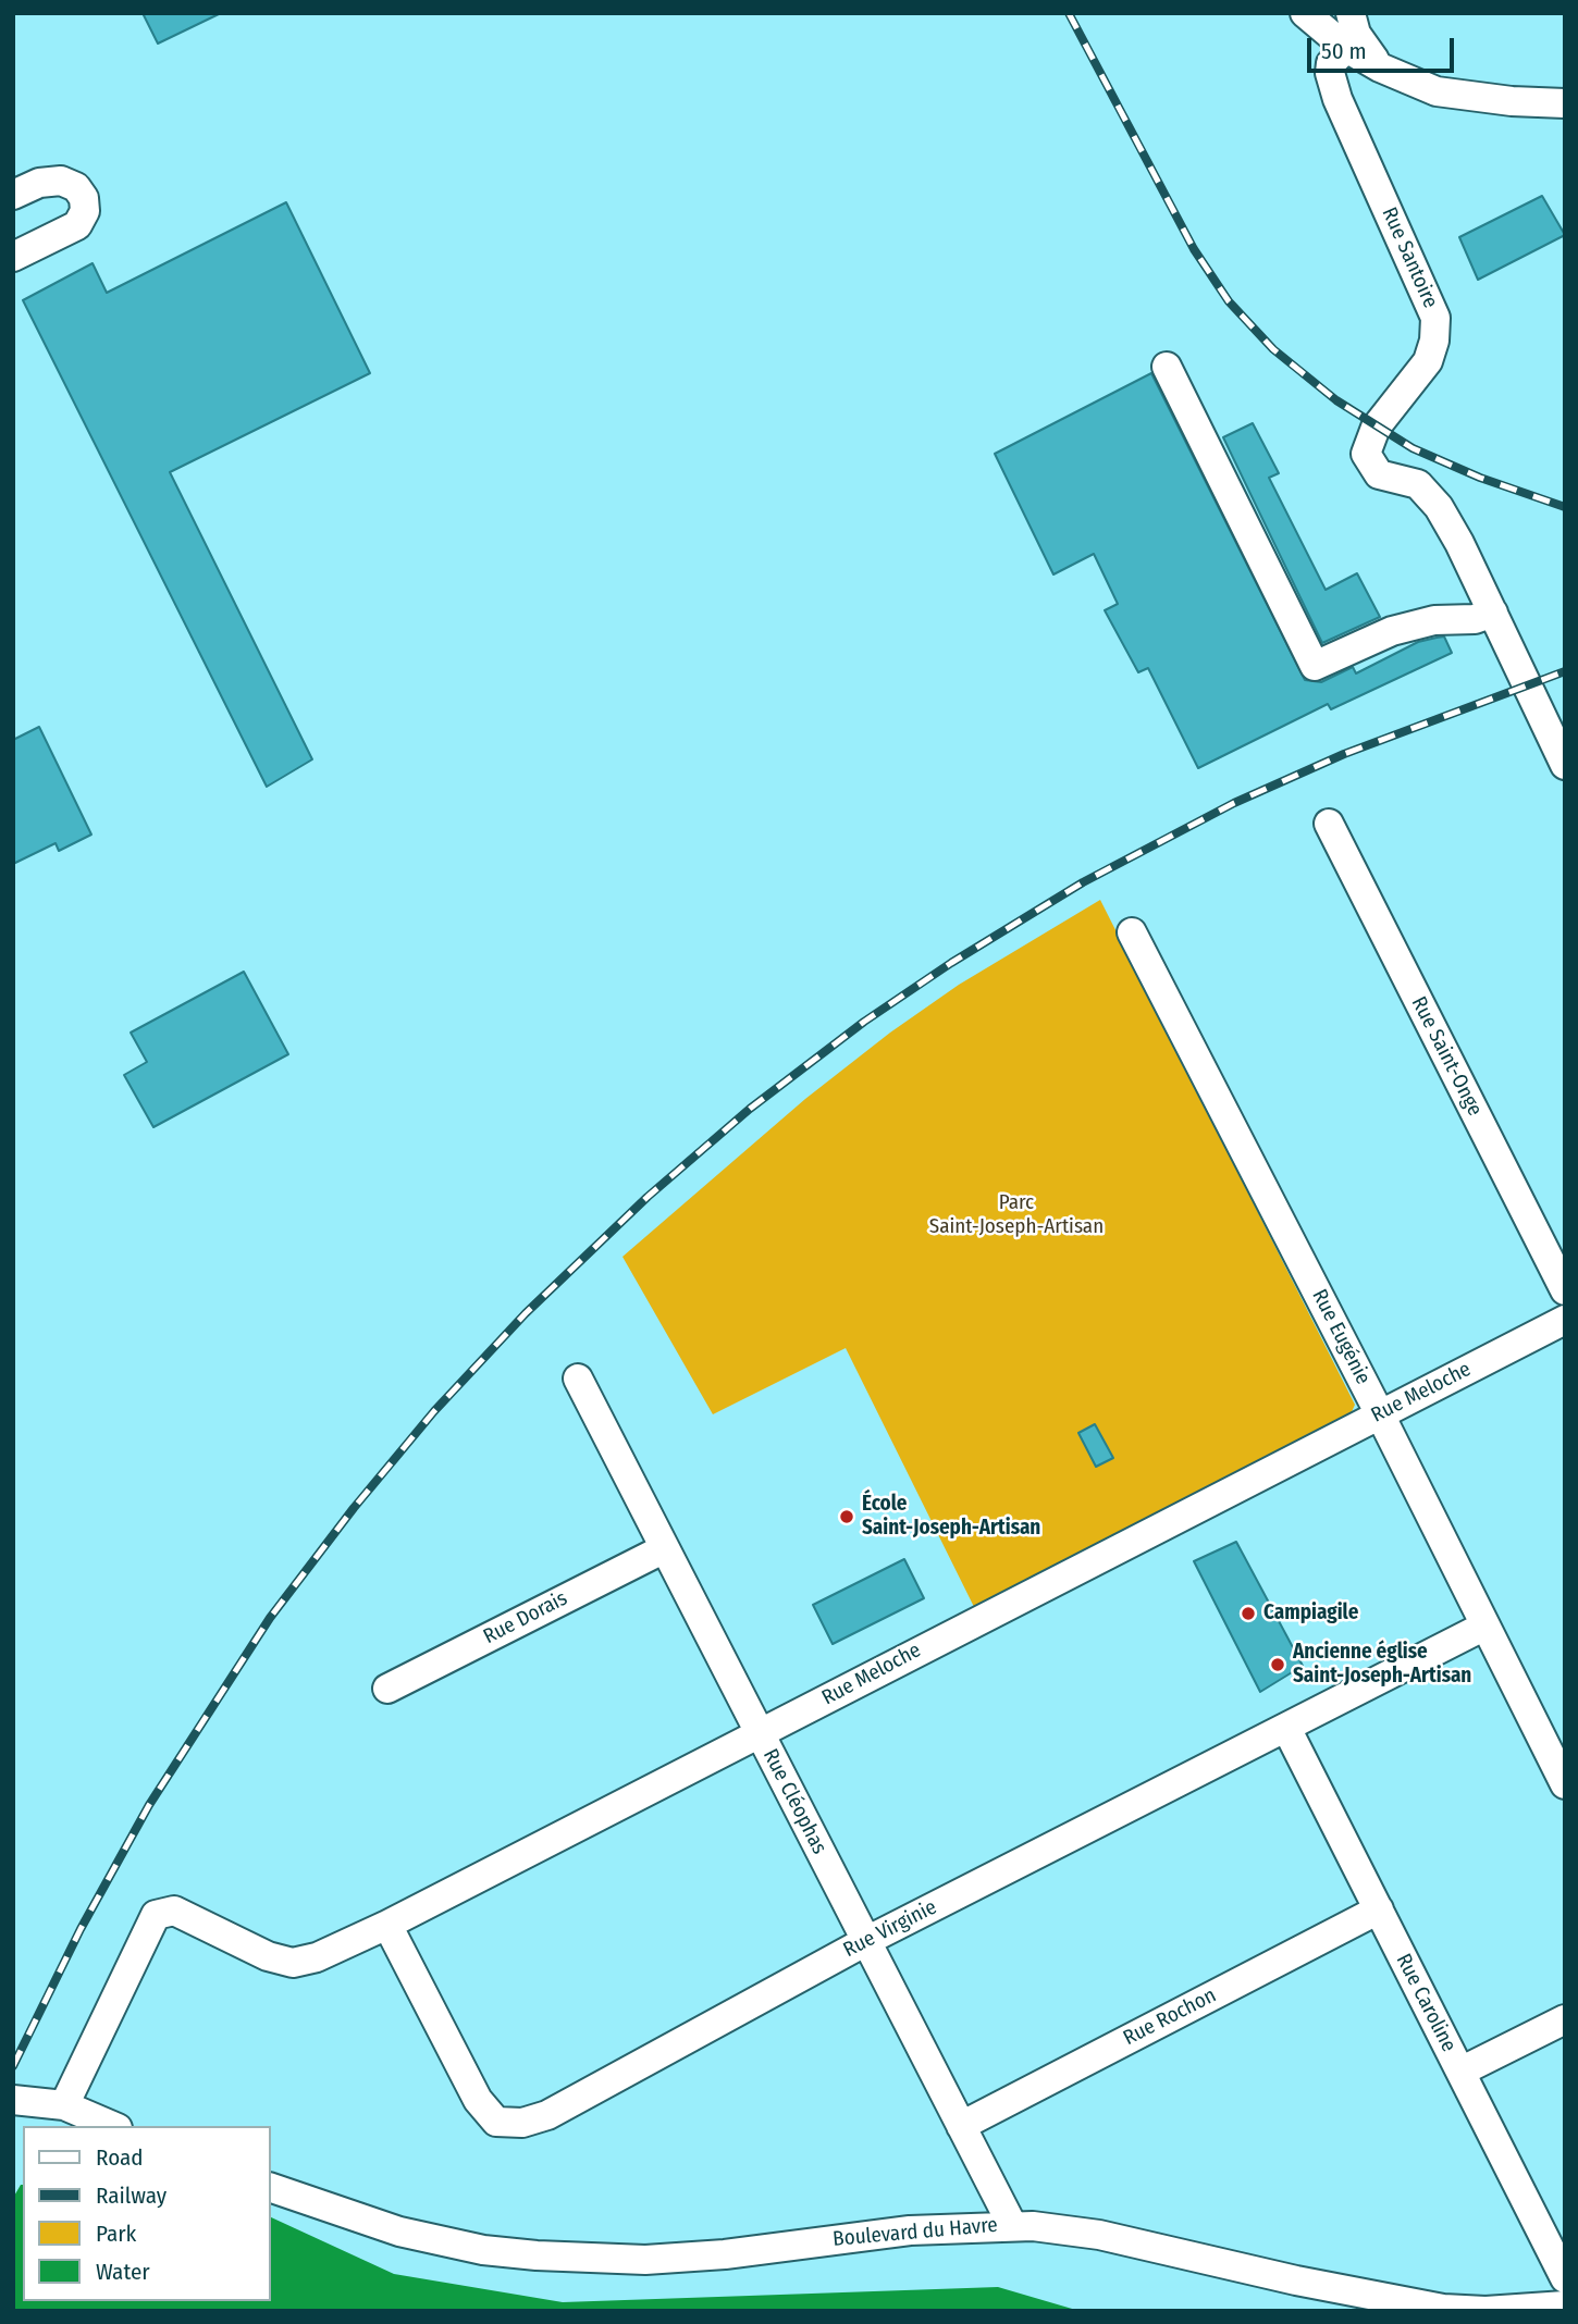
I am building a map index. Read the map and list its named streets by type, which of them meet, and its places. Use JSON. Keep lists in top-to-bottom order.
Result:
{
  "streets": {
    "street": [
      "Rue Santoire",
      "Rue Saint-Onge",
      "Rue Eugénie",
      "Rue Meloche",
      "Rue Dorais",
      "Rue Cléophas",
      "Rue Virginie",
      "Rue Caroline",
      "Rue Rochon",
      "Boulevard du Havre"
    ]
  },
  "crossings": [
    ["Rue Eugénie", "Rue Meloche"],
    ["Rue Eugénie", "Rue Virginie"],
    ["Rue Meloche", "Rue Cléophas"],
    ["Rue Meloche", "Rue Virginie"],
    ["Rue Dorais", "Rue Cléophas"],
    ["Rue Cléophas", "Rue Virginie"],
    ["Rue Cléophas", "Rue Rochon"],
    ["Rue Cléophas", "Boulevard du Havre"],
    ["Rue Virginie", "Rue Caroline"],
    ["Rue Caroline", "Rue Rochon"]
  ],
  "parks": ["Parc Saint-Joseph-Artisan"],
  "places": ["École Saint-Joseph-Artisan", "Campiagile", "Ancienne église Saint-Joseph-Artisan"],
  "legend": [
    "Road",
    "Railway",
    "Park",
    "Water"
  ],
  "scale_bar": "50 m"
}
